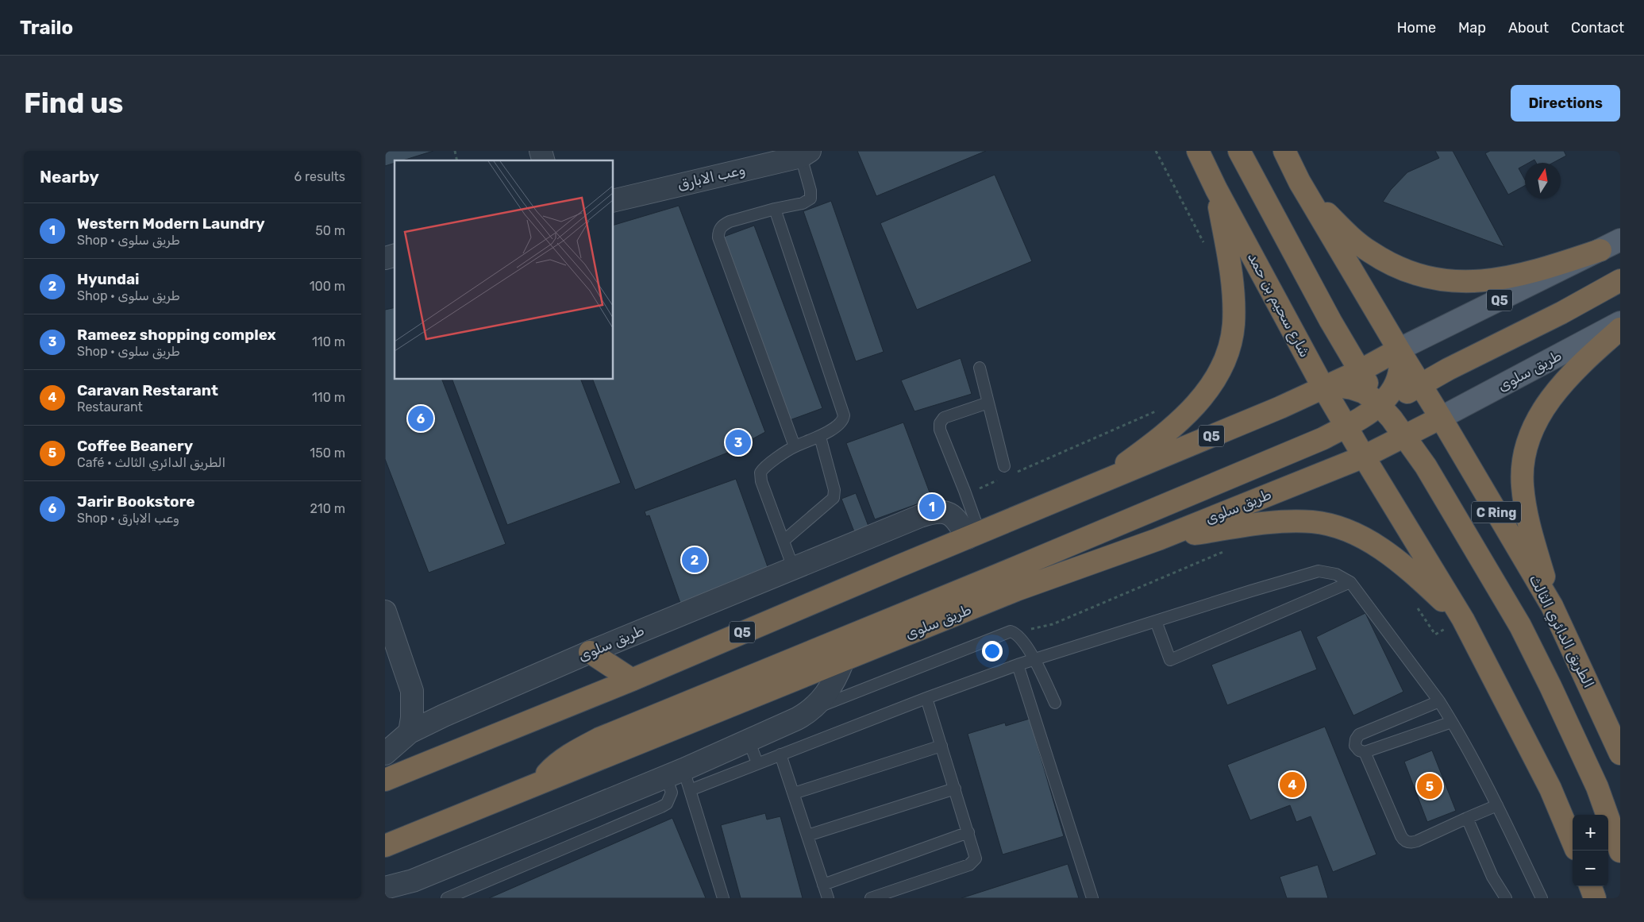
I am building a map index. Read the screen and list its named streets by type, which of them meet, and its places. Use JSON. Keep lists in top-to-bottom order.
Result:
{
  "streets": {
    "highway": [
      "Q5",
      "شارع سحيم بن حمد",
      "طريق سلوى",
      "C Ring",
      "الطريق الدائري الثالث"
    ],
    "street": ["وعب الابارق"]
  },
  "crossings": [
    ["Q5", "شارع سحيم بن حمد"],
    ["Q5", "طريق سلوى"],
    ["Q5", "الطريق الدائري الثالث"],
    ["شارع سحيم بن حمد", "طريق سلوى"],
    ["طريق سلوى", "الطريق الدائري الثالث"]
  ],
  "north": "top",
  "page": {
    "header": "Trailo",
    "nav": [
      "Home",
      "Map",
      "About",
      "Contact"
    ],
    "buttons": "Directions",
    "title": "Find us",
    "heading": ["Nearby", "6 results"],
    "list": [
      {
        "mark": "1",
        "name": "Western Modern Laundry",
        "note": "Shop · طريق سلوى",
        "value": "50 m"
      },
      {
        "mark": "2",
        "name": "Hyundai",
        "note": "Shop · طريق سلوى",
        "value": "100 m"
      },
      {
        "mark": "3",
        "name": "Rameez shopping complex",
        "note": "Shop · طريق سلوى",
        "value": "110 m"
      },
      {
        "mark": "4",
        "name": "Caravan Restarant",
        "note": "Restaurant",
        "value": "110 m"
      },
      {
        "mark": "5",
        "name": "Coffee Beanery",
        "note": "Café · الطريق الدائري الثالث",
        "value": "150 m"
      },
      {
        "mark": "6",
        "name": "Jarir Bookstore",
        "note": "Shop · وعب الابارق",
        "value": "210 m"
      }
    ],
    "pins": [
      "6",
      "3",
      "1",
      "2",
      "4",
      "5"
    ],
    "map_buttons": ["+", "−"]
  }
}
